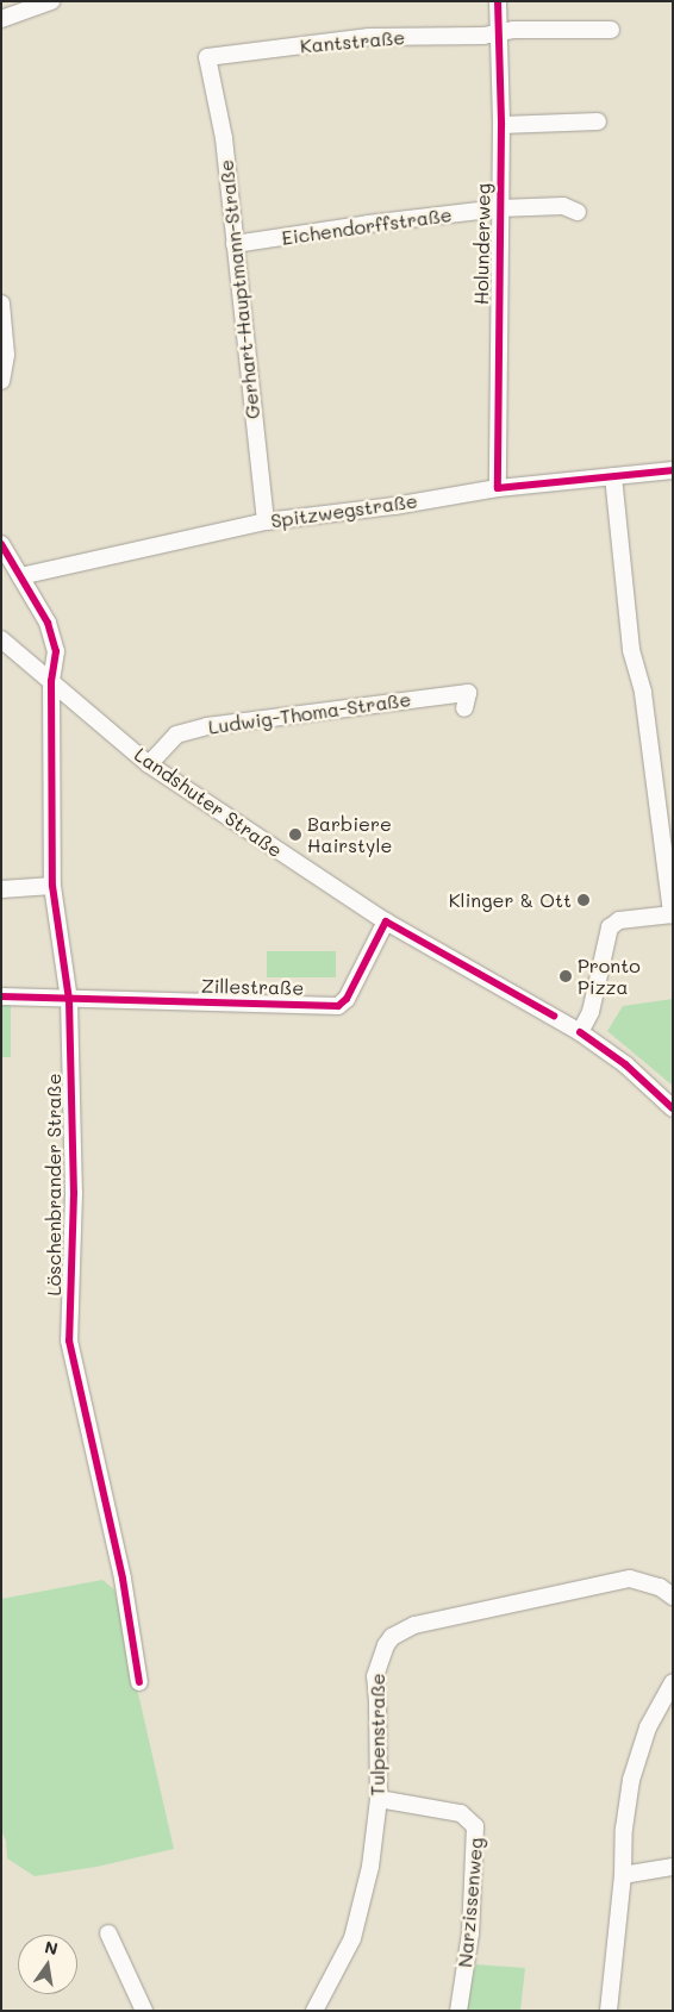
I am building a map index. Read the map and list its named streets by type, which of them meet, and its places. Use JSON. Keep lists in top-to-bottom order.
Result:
{
  "streets": {
    "street": [
      "Kantstraße",
      "Eichendorffstraße",
      "Holunderweg",
      "Gerhart-Hauptmann-Straße",
      "Spitzwegstraße",
      "Ludwig-Thoma-Straße",
      "Landshuter Straße",
      "Zillestraße",
      "Löschenbrander Straße",
      "Tulpenstraße",
      "Narzissenweg"
    ]
  },
  "crossings": [
    ["Kantstraße", "Holunderweg"],
    ["Kantstraße", "Gerhart-Hauptmann-Straße"],
    ["Eichendorffstraße", "Holunderweg"],
    ["Eichendorffstraße", "Gerhart-Hauptmann-Straße"],
    ["Holunderweg", "Spitzwegstraße"],
    ["Gerhart-Hauptmann-Straße", "Spitzwegstraße"],
    ["Spitzwegstraße", "Löschenbrander Straße"],
    ["Ludwig-Thoma-Straße", "Landshuter Straße"],
    ["Landshuter Straße", "Zillestraße"],
    ["Landshuter Straße", "Löschenbrander Straße"],
    ["Zillestraße", "Löschenbrander Straße"],
    ["Tulpenstraße", "Narzissenweg"]
  ],
  "places": ["Barbiere Hairstyle", "Klinger & Ott", "Pronto Pizza"],
  "north": "top"
}
